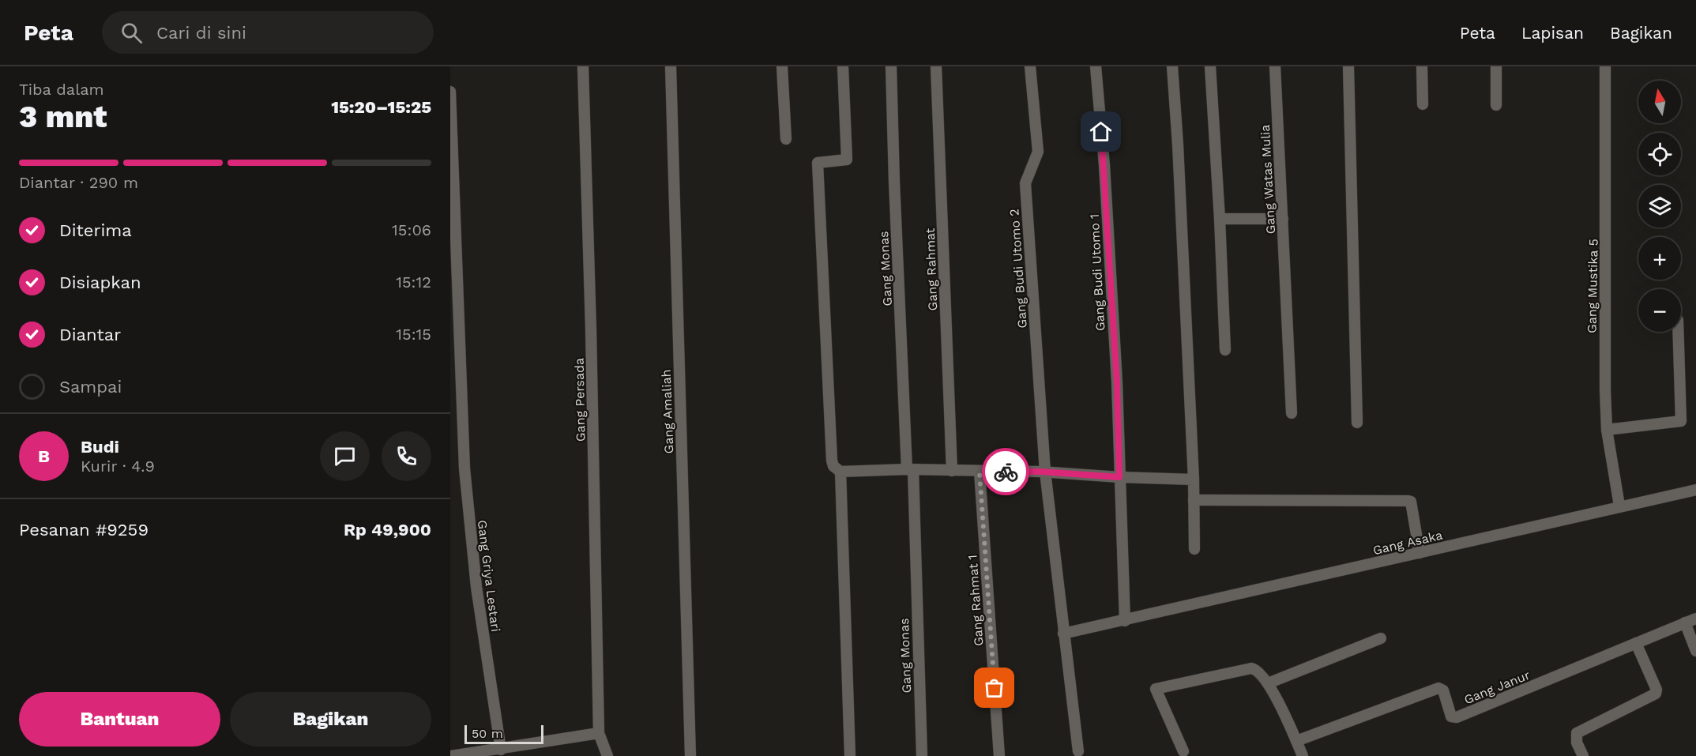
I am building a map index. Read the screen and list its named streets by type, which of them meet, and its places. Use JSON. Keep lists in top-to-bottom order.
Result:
{
  "streets": {
    "street": [
      "Gang Watas Mulia",
      "Gang Monas",
      "Gang Budi Utomo 2",
      "Gang Rahmat",
      "Gang Budi Utomo 1",
      "Gang Mustika 5",
      "Gang Persada",
      "Gang Amaliah",
      "Gang Asaka",
      "Gang Griya Lestari",
      "Gang Rahmat 1",
      "Gang Janur"
    ]
  },
  "crossings": [
    ["Gang Budi Utomo 2", "Gang Asaka"],
    ["Gang Budi Utomo 1", "Gang Asaka"],
    ["Gang Mustika 5", "Gang Asaka"]
  ],
  "scale_bar": "50 m",
  "north": "top",
  "page": {
    "header": "Peta",
    "search": "Cari di sini",
    "nav": ["Peta", "Lapisan", "Bagikan"],
    "heading": ["3 mnt", "Tiba dalam", "15:20–15:25"],
    "panel": [
      "Budi",
      "Kurir · 4.9",
      "Pesanan #9259",
      "Rp 49,900"
    ],
    "map_buttons": ["+", "−"],
    "bar": "Diantar · 290 m",
    "list": [
      ["Diterima", "15:06"],
      ["Disiapkan", "15:12"],
      ["Diantar", "15:15"],
      "Sampai"
    ],
    "round": "B",
    "buttons": ["Bantuan", "Bagikan"],
    "scale": "50 m"
  }
}
